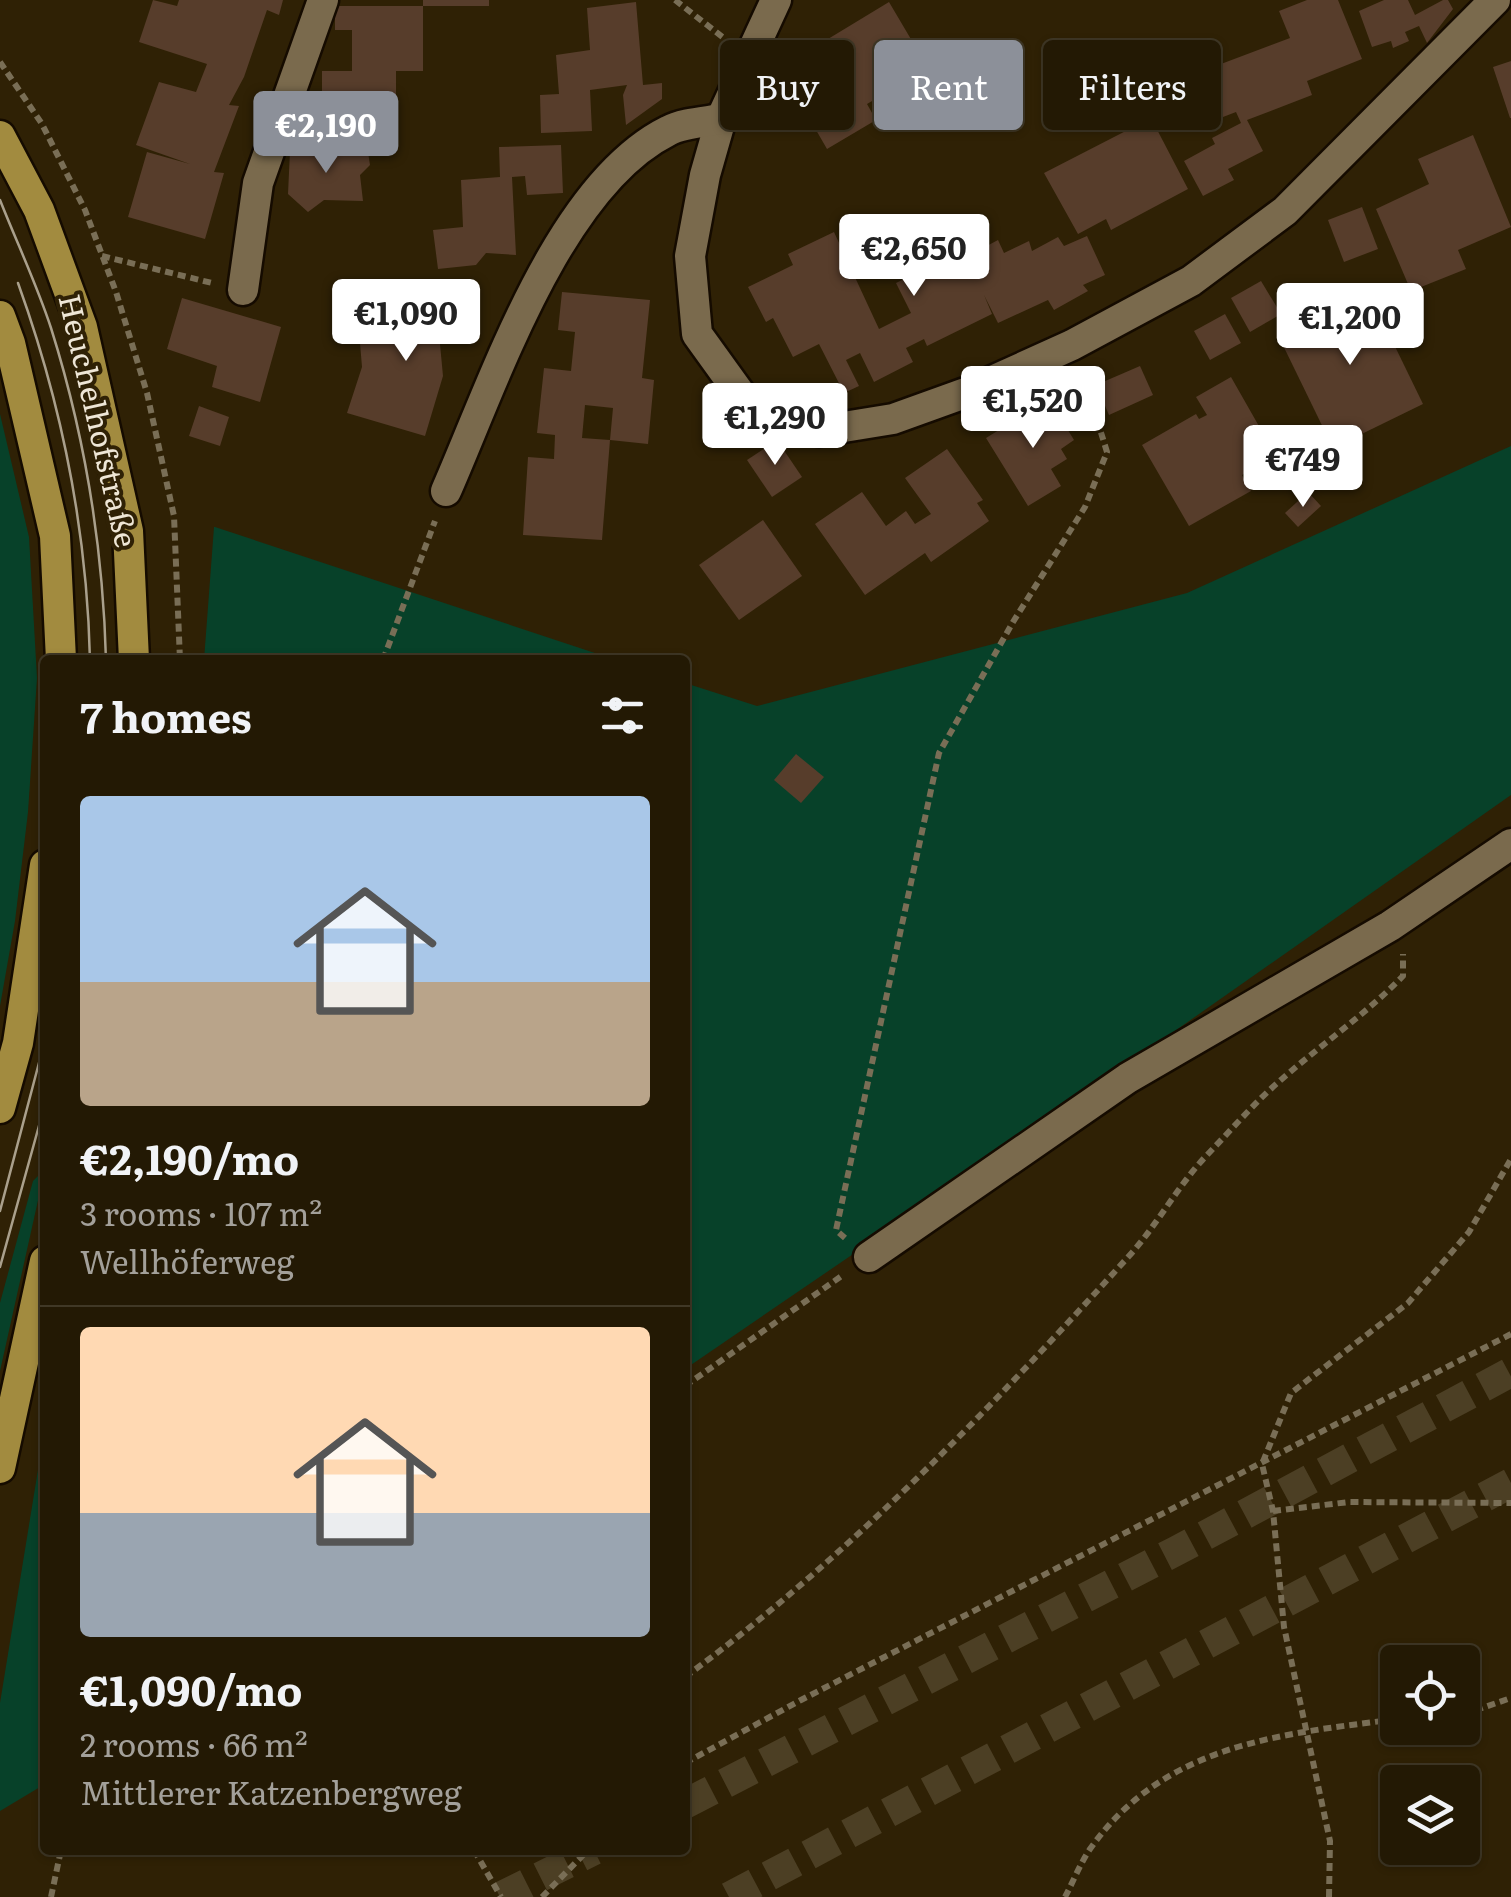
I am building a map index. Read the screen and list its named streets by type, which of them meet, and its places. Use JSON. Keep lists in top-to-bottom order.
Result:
{
  "streets": {
    "main road": ["Heuchelhofstraße"]
  },
  "page": {
    "chip": ["Buy", "Rent", "Filters"],
    "price": [
      "€2,190",
      "€2,650",
      "€1,090",
      "€1,200",
      "€1,520",
      "€1,290",
      "€749"
    ],
    "heading": "7 homes",
    "list": [
      {
        "name": "€2,190/mo",
        "note": "3 rooms · 107 m² · Wellhöferweg"
      },
      {
        "name": "€1,090/mo",
        "note": "2 rooms · 66 m² · Mittlerer Katzenbergweg"
      }
    ]
  }
}
